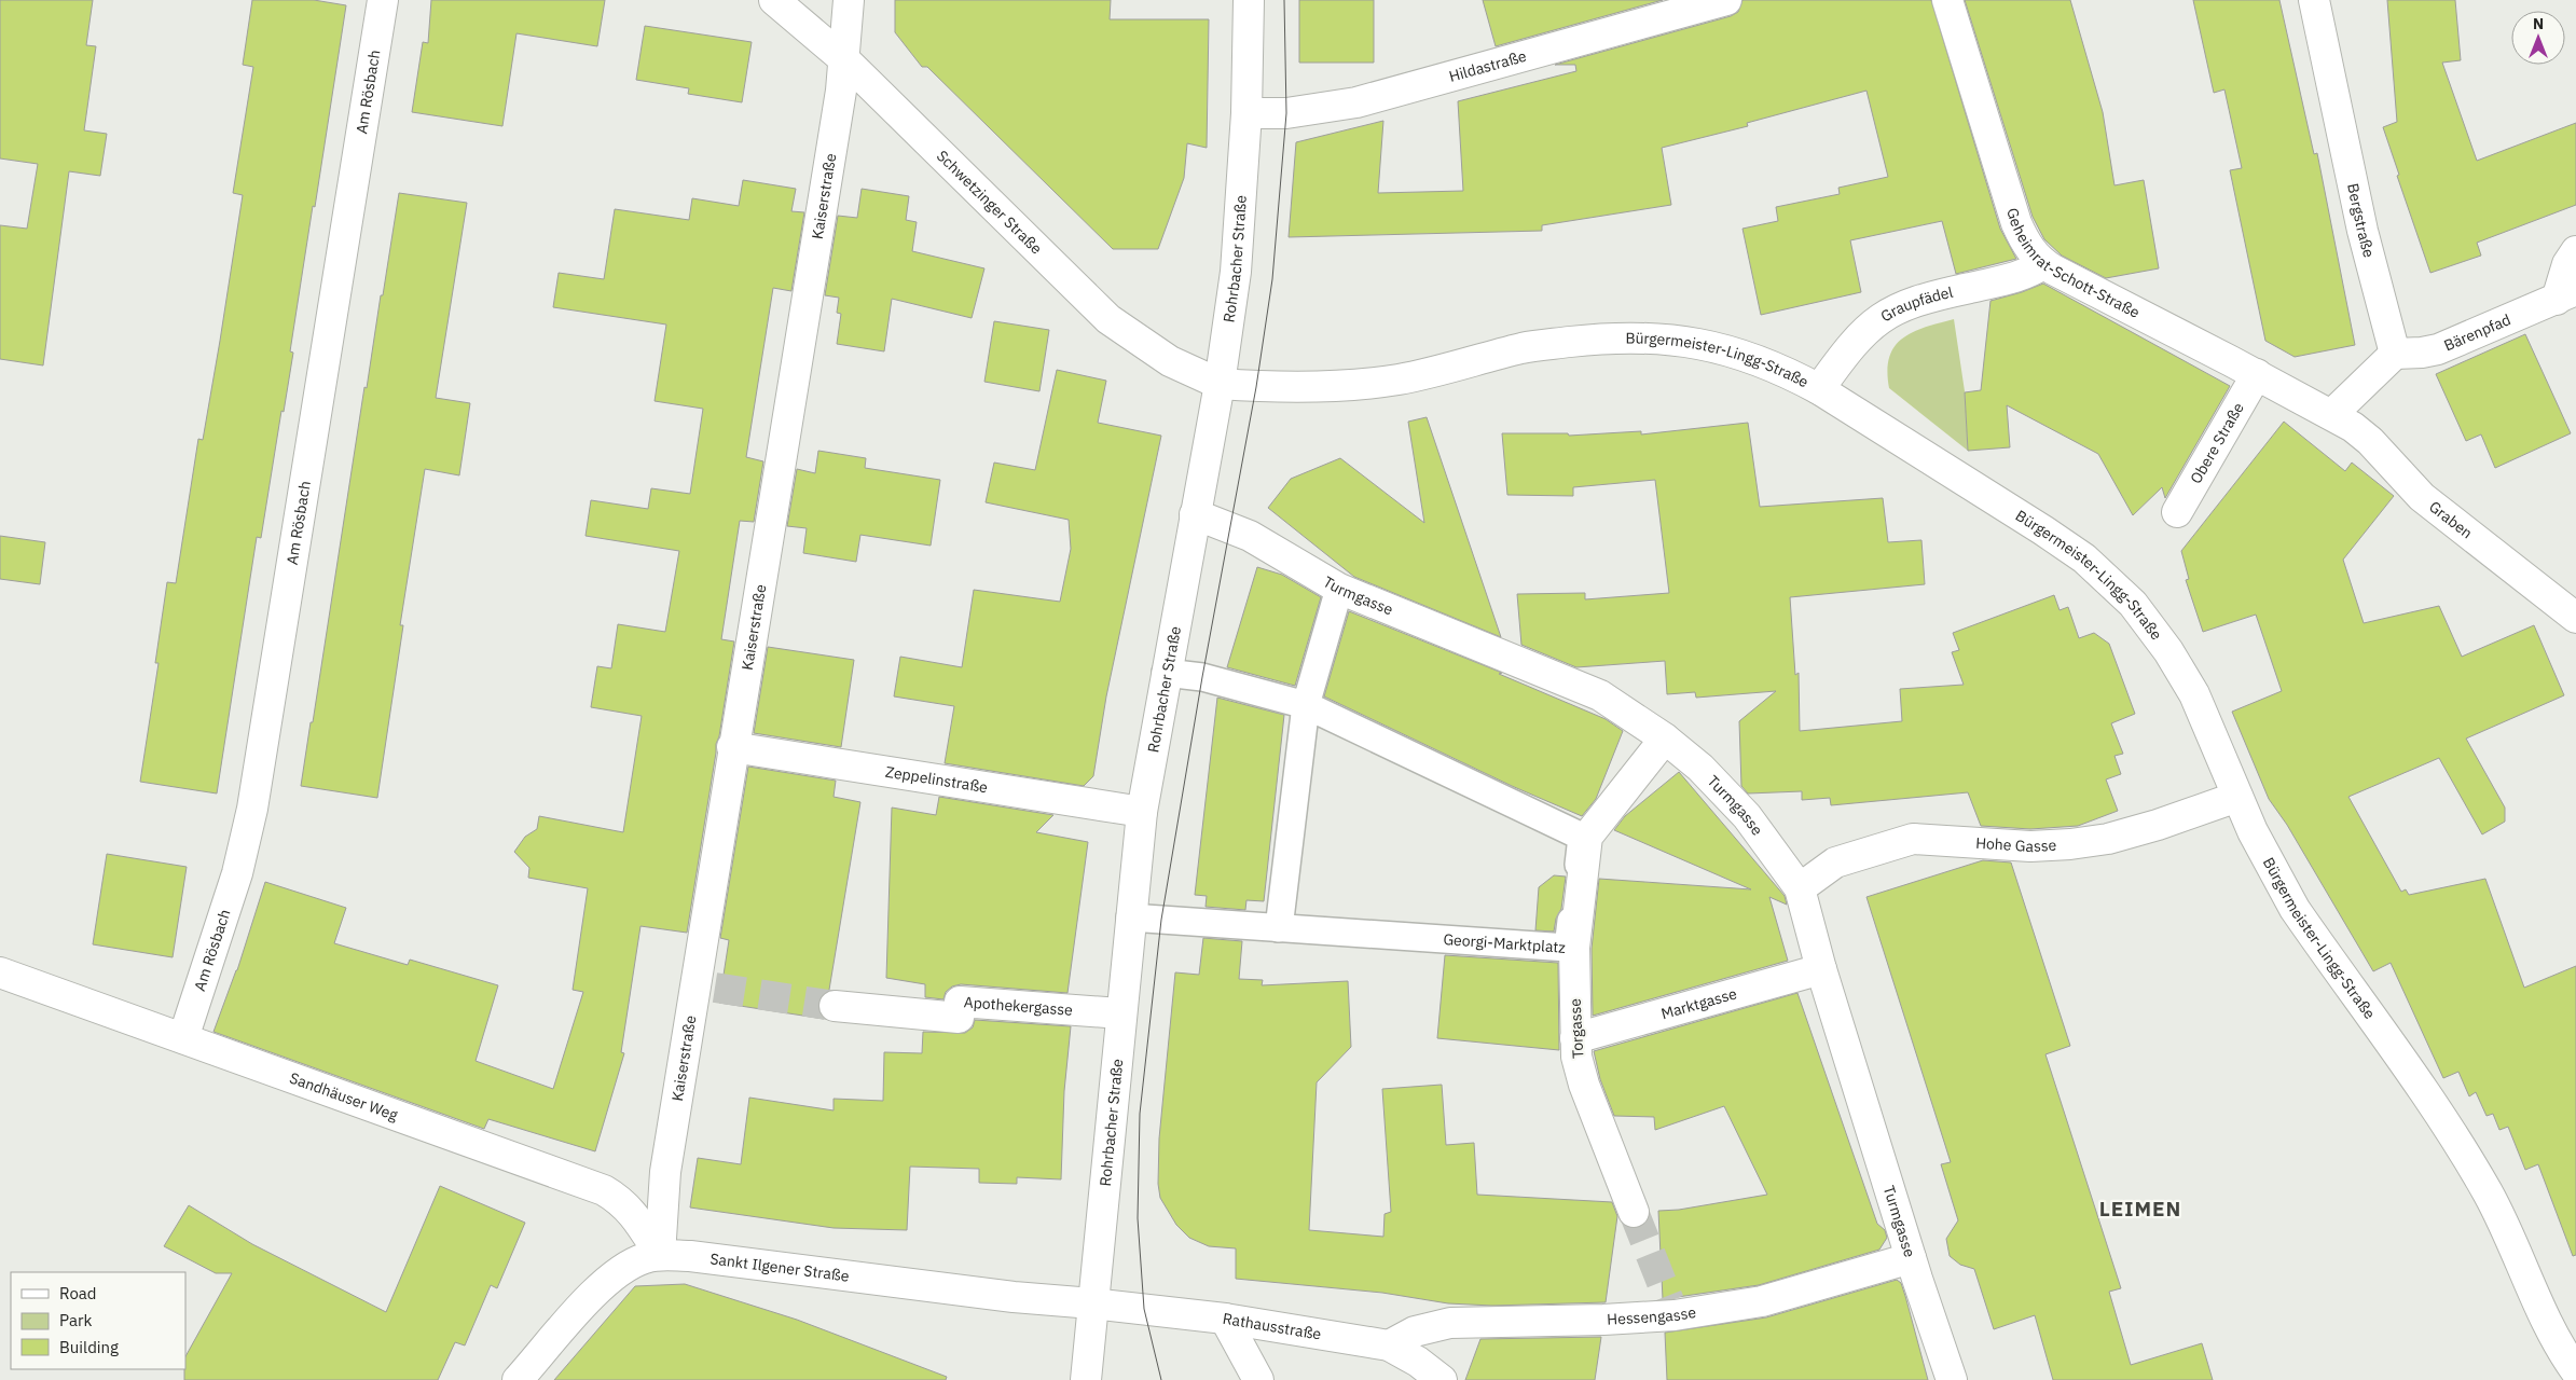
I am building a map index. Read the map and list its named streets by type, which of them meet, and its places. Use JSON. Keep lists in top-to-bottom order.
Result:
{
  "streets": {
    "street": [
      "Hildastraße",
      "Am Rösbach",
      "Kaiserstraße",
      "Schwetzinger Straße",
      "Bergstraße",
      "Rohrbacher Straße",
      "Geheimrat-Schott-Straße",
      "Graupfädel",
      "Bärenpfad",
      "Bürgermeister-Lingg-Straße",
      "Obere Straße",
      "Graben",
      "Turmgasse",
      "Zeppelinstraße",
      "Hohe Gasse",
      "Georgi-Marktplatz",
      "Marktgasse",
      "Apothekergasse",
      "Torgasse",
      "Sandhäuser Weg",
      "Sankt Ilgener Straße",
      "Hessengasse",
      "Rathausstraße"
    ]
  },
  "crossings": [
    ["Hildastraße", "Rohrbacher Straße"],
    ["Am Rösbach", "Sandhäuser Weg"],
    ["Kaiserstraße", "Schwetzinger Straße"],
    ["Kaiserstraße", "Zeppelinstraße"],
    ["Kaiserstraße", "Sandhäuser Weg"],
    ["Kaiserstraße", "Sankt Ilgener Straße"],
    ["Schwetzinger Straße", "Rohrbacher Straße"],
    ["Schwetzinger Straße", "Bürgermeister-Lingg-Straße"],
    ["Bergstraße", "Bärenpfad"],
    ["Rohrbacher Straße", "Bürgermeister-Lingg-Straße"],
    ["Rohrbacher Straße", "Turmgasse"],
    ["Rohrbacher Straße", "Zeppelinstraße"],
    ["Rohrbacher Straße", "Georgi-Marktplatz"],
    ["Rohrbacher Straße", "Apothekergasse"],
    ["Rohrbacher Straße", "Sankt Ilgener Straße"],
    ["Rohrbacher Straße", "Rathausstraße"],
    ["Geheimrat-Schott-Straße", "Graupfädel"],
    ["Geheimrat-Schott-Straße", "Obere Straße"],
    ["Geheimrat-Schott-Straße", "Graben"],
    ["Graupfädel", "Bürgermeister-Lingg-Straße"],
    ["Bürgermeister-Lingg-Straße", "Hohe Gasse"],
    ["Turmgasse", "Hohe Gasse"],
    ["Turmgasse", "Marktgasse"],
    ["Turmgasse", "Torgasse"],
    ["Turmgasse", "Hessengasse"],
    ["Marktgasse", "Torgasse"],
    ["Sandhäuser Weg", "Sankt Ilgener Straße"],
    ["Sankt Ilgener Straße", "Rathausstraße"],
    ["Hessengasse", "Rathausstraße"]
  ],
  "districts": ["LEIMEN"],
  "legend": ["Road", "Park", "Building"],
  "north": "top"
}
